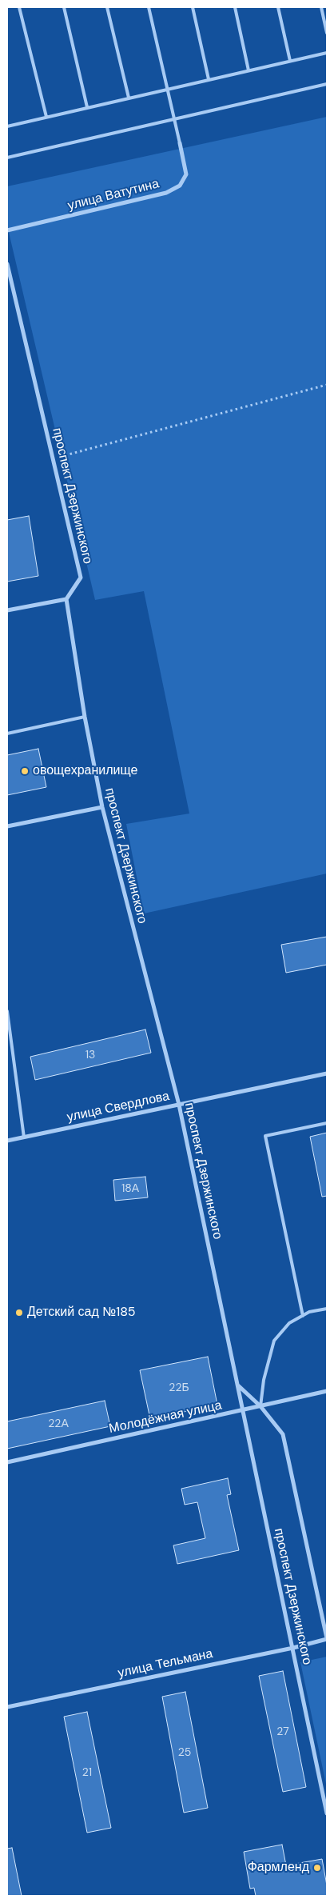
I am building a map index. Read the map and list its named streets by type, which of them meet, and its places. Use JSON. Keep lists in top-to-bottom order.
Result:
{
  "streets": {
    "street": [
      "улица Ватутина",
      "проспект Дзержинского",
      "улица Свердлова",
      "Молодёжная улица",
      "улица Тельмана"
    ]
  },
  "crossings": [
    ["проспект Дзержинского", "улица Свердлова"],
    ["проспект Дзержинского", "Молодёжная улица"],
    ["проспект Дзержинского", "улица Тельмана"]
  ],
  "places": ["овощехранилище", "Детский сад №185", "Фармленд"],
  "house_numbers": [
    "13",
    "18А",
    "22Б",
    "22А",
    "27",
    "25",
    "21"
  ]
}
